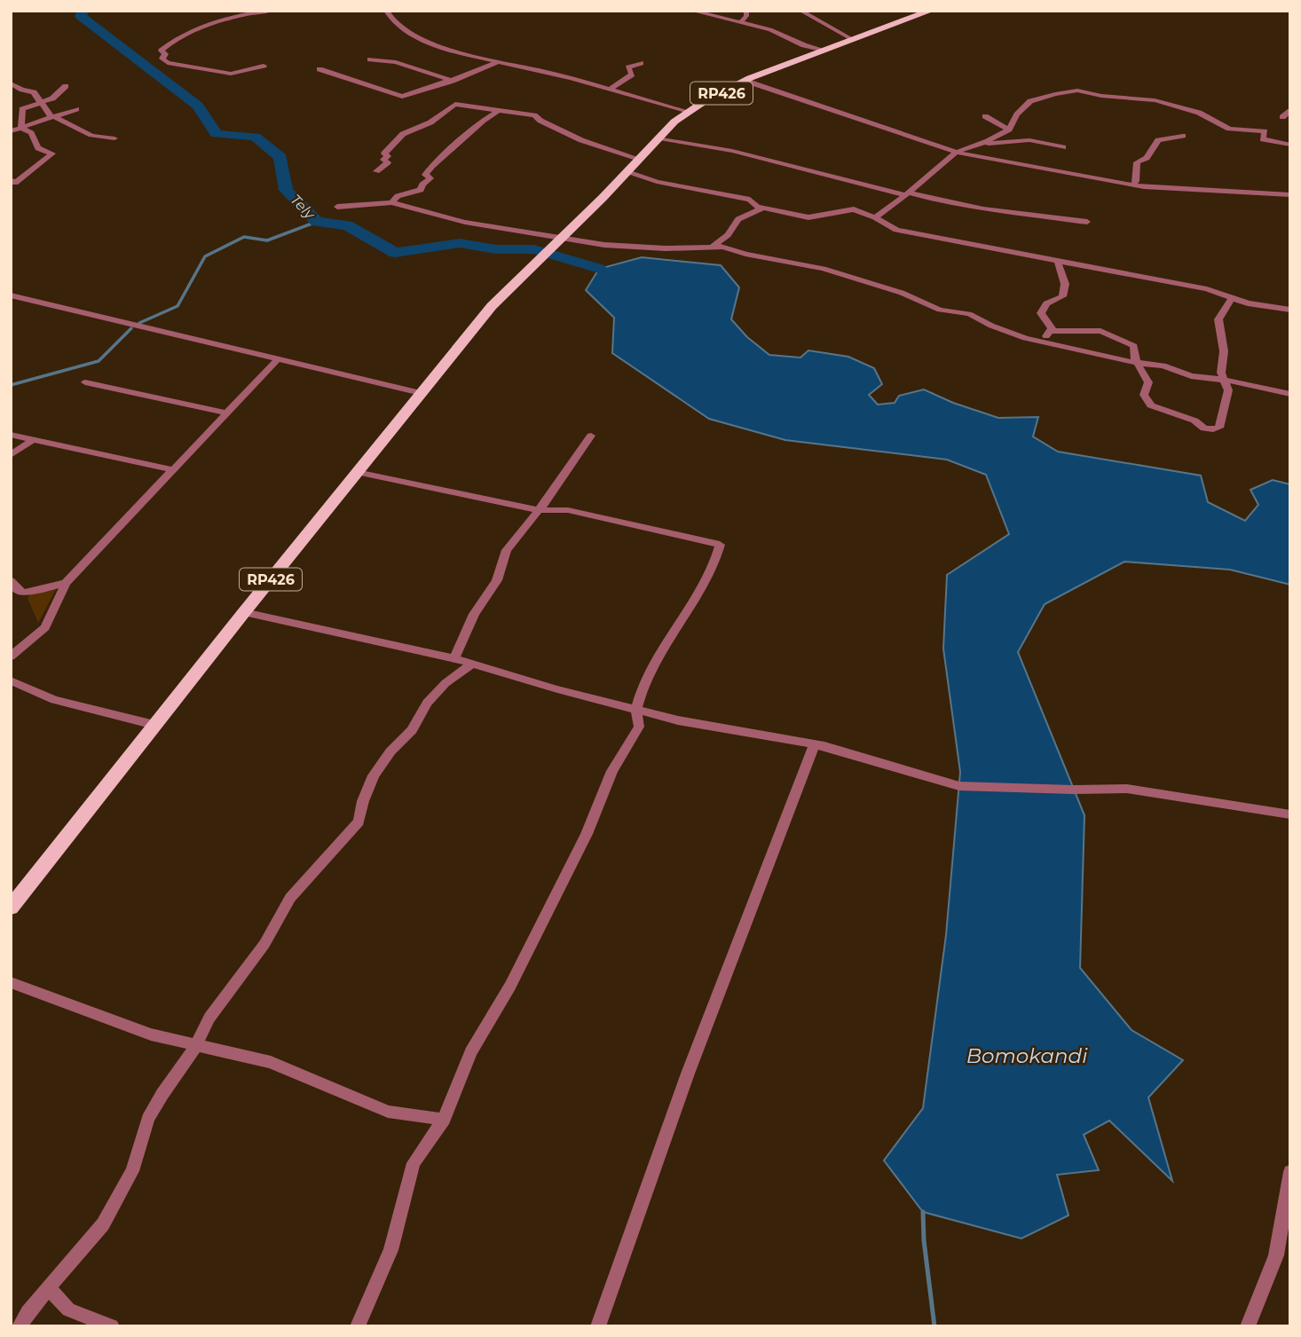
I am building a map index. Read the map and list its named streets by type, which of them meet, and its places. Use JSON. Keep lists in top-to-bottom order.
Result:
{
  "streets": {
    "main road": ["RP426"]
  },
  "water": ["Tely", "Bomokandi"]
}
